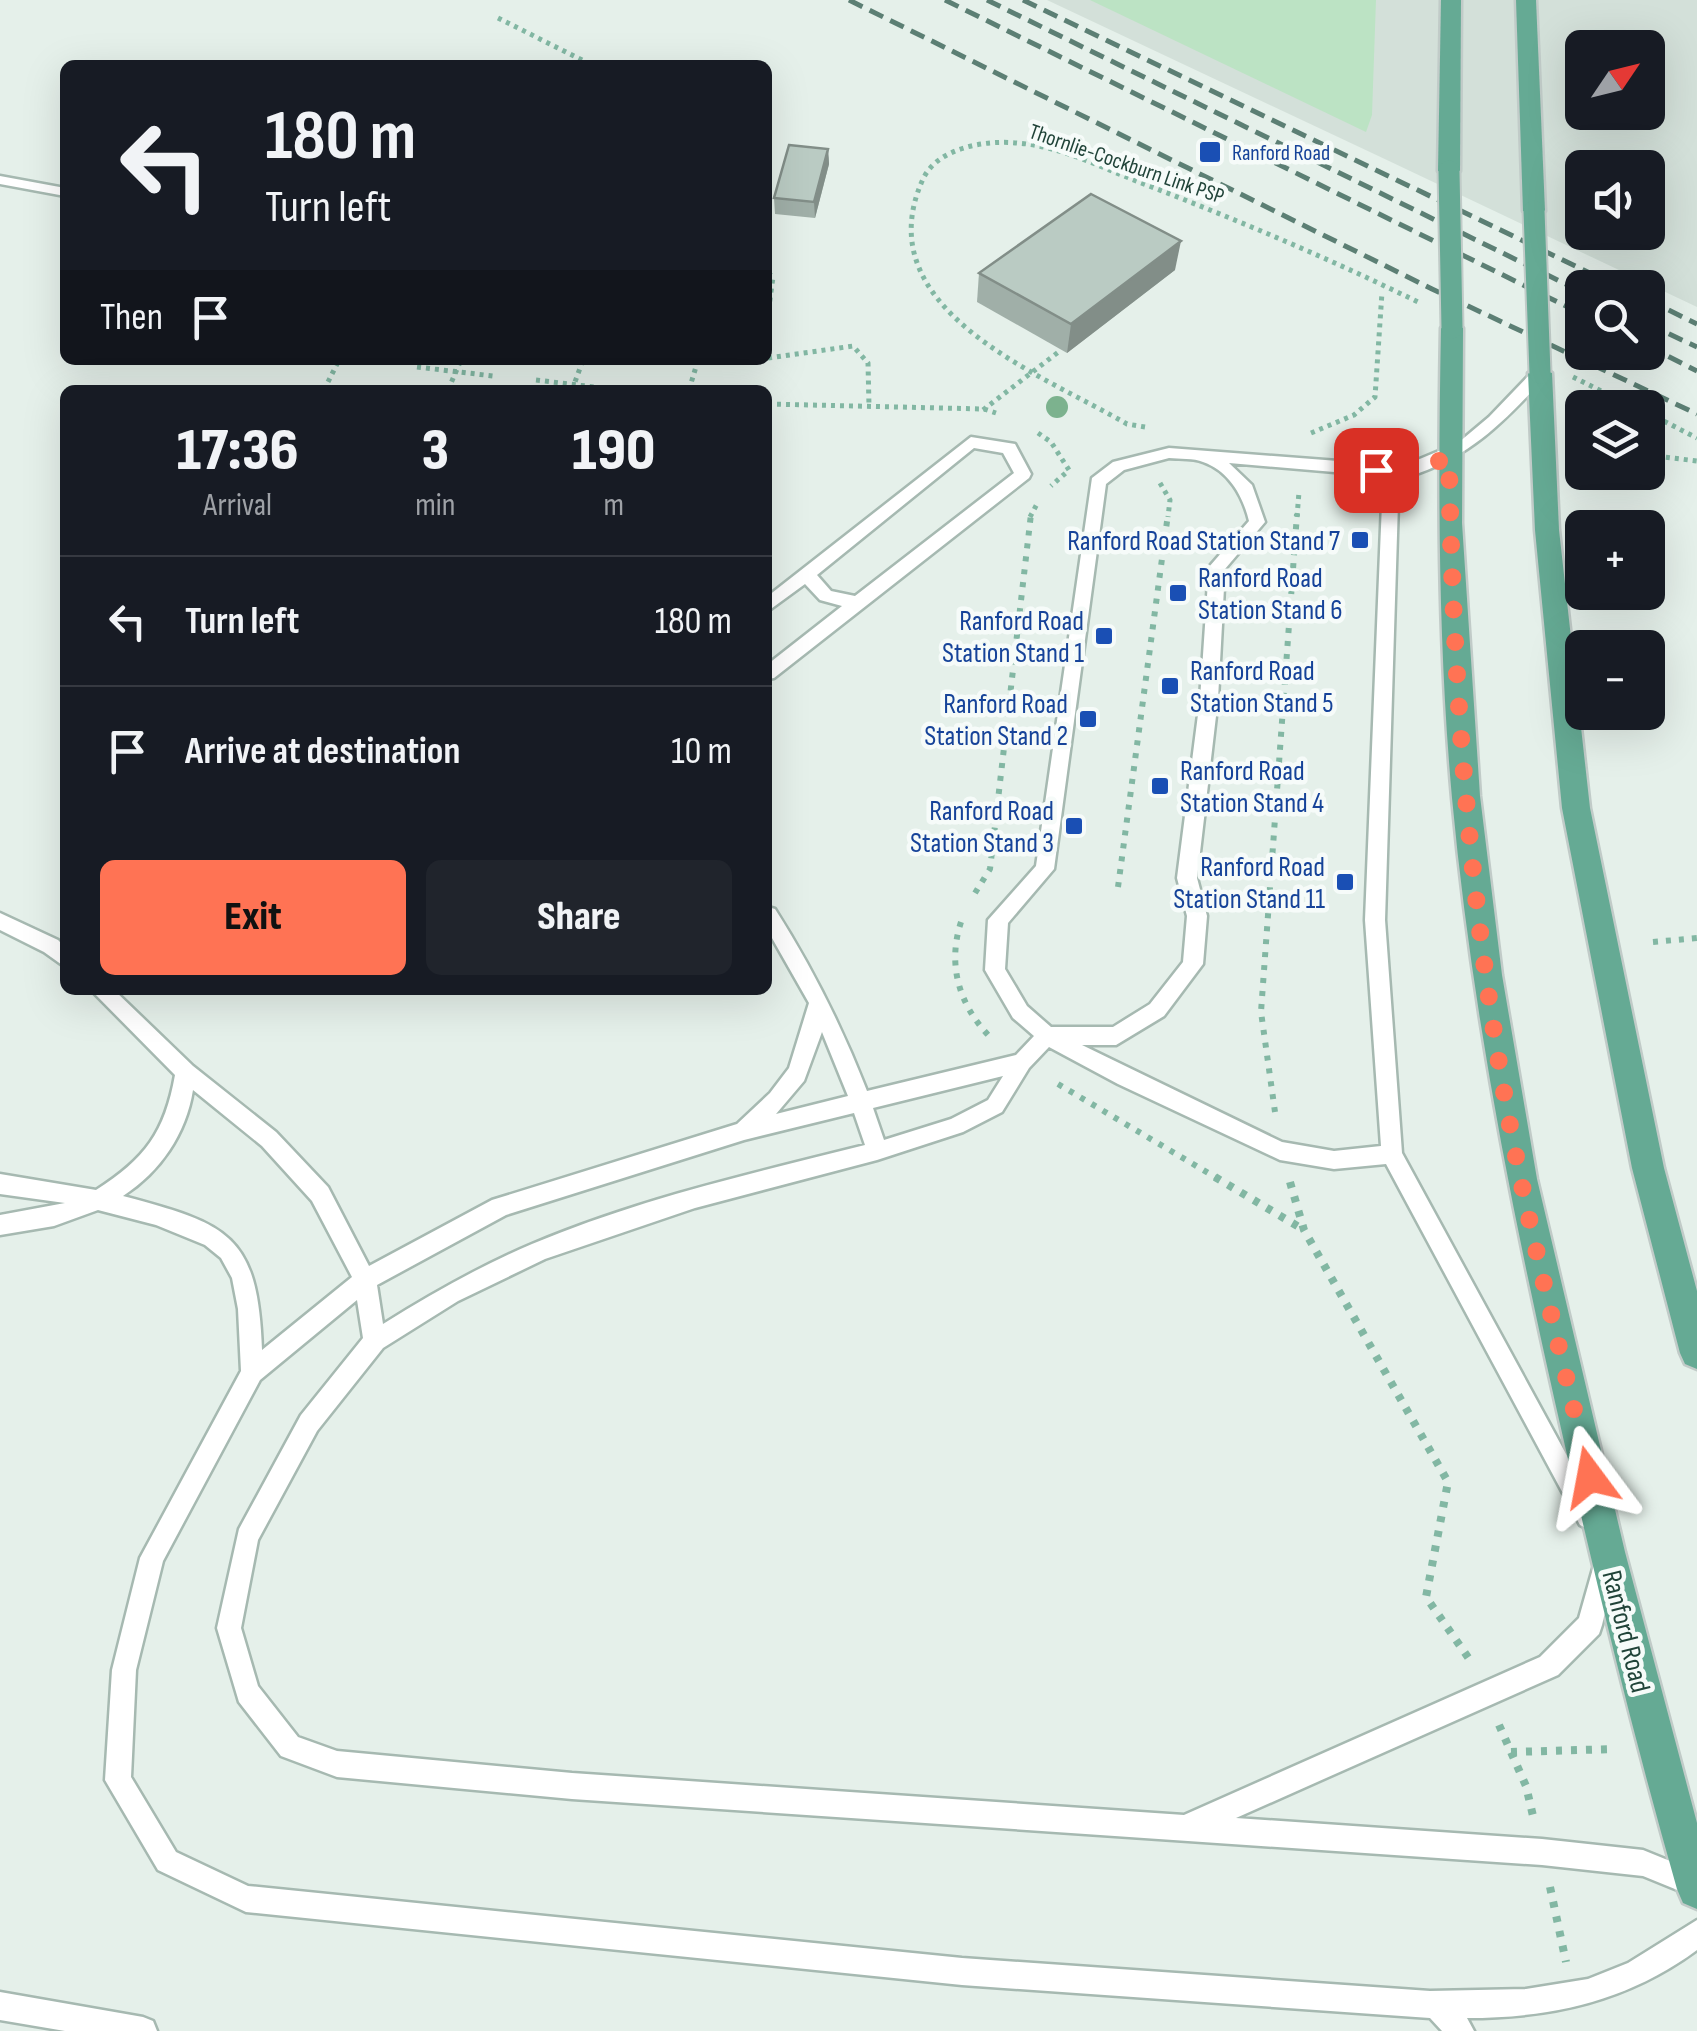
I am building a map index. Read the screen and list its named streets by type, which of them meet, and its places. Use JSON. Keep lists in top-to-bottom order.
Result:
{
  "streets": {
    "main road": ["Ranford Road"],
    "path": ["Thornlie-Cockburn Link PSP"]
  },
  "places": {
    "transit": [
      "Ranford Road",
      "Ranford Road Station Stand 7",
      "Ranford Road Station Stand 6",
      "Ranford Road Station Stand 1",
      "Ranford Road Station Stand 5",
      "Ranford Road Station Stand 2",
      "Ranford Road Station Stand 4",
      "Ranford Road Station Stand 3",
      "Ranford Road Station Stand 11"
    ]
  },
  "north": "top right",
  "page": {
    "map_buttons": ["+", "−"],
    "turn": ["180 m", "Turn left"],
    "then": "Then",
    "eta": [
      "17:36",
      "Arrival",
      "3",
      "min",
      "190",
      "m"
    ],
    "list": [
      {
        "name": "Turn left",
        "value": "180 m"
      },
      {
        "name": "Arrive at destination",
        "value": "10 m"
      }
    ],
    "buttons": ["Exit", "Share"]
  }
}
